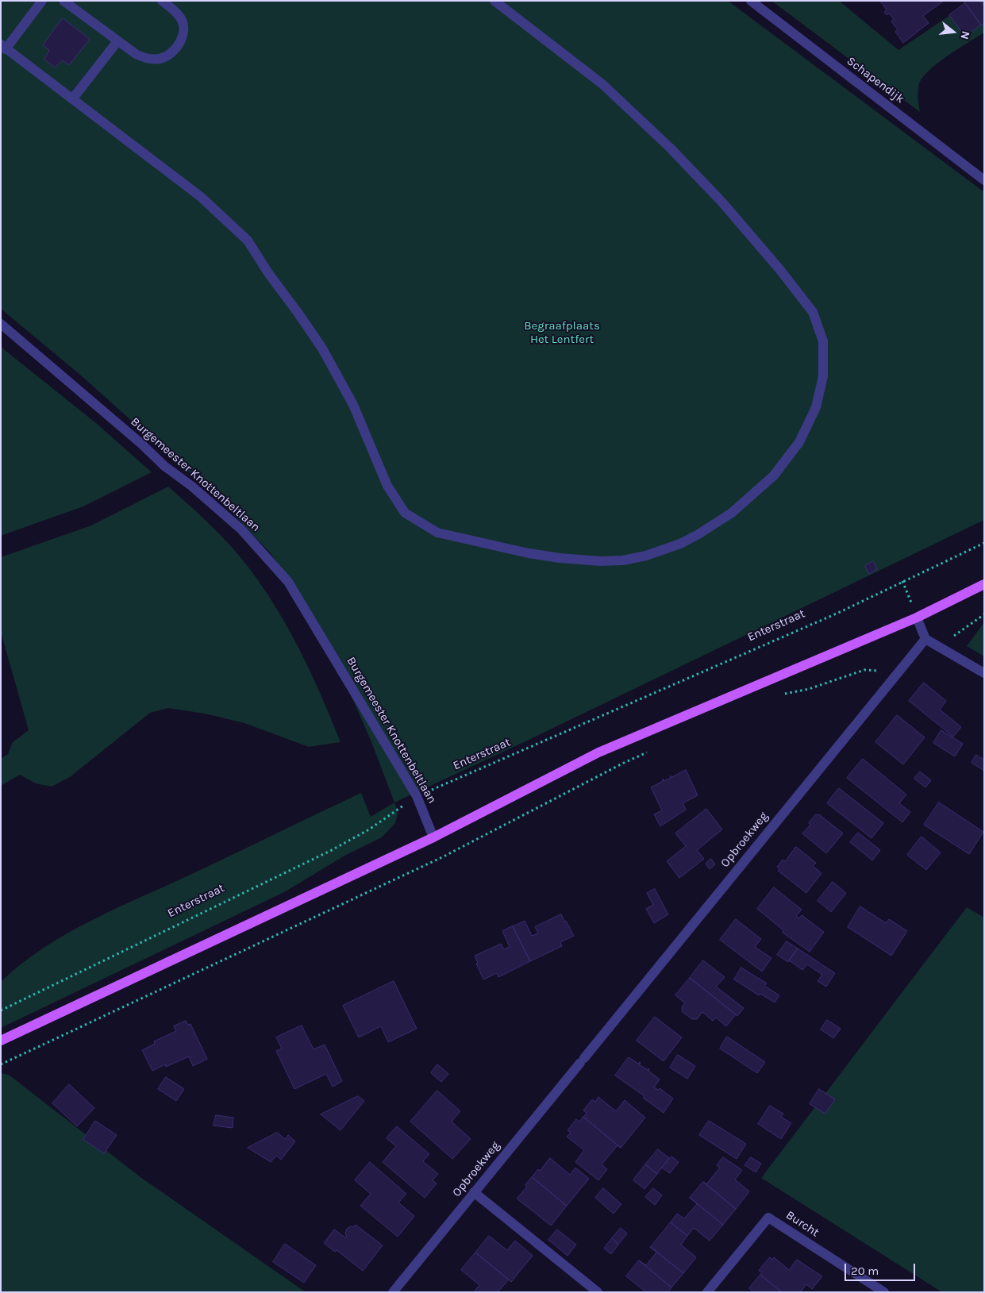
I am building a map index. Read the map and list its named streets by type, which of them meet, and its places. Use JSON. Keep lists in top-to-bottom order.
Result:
{
  "streets": {
    "street": [
      "Schapendijk",
      "Burgemeester Knottenbeltlaan",
      "Opbroekweg",
      "Burcht"
    ],
    "path": ["Enterstraat"]
  },
  "crossings": [
    ["Burgemeester Knottenbeltlaan", "Enterstraat"]
  ],
  "parks": ["Begraafplaats Het Lentfert"],
  "scale_bar": "20 m",
  "north": "right"
}
